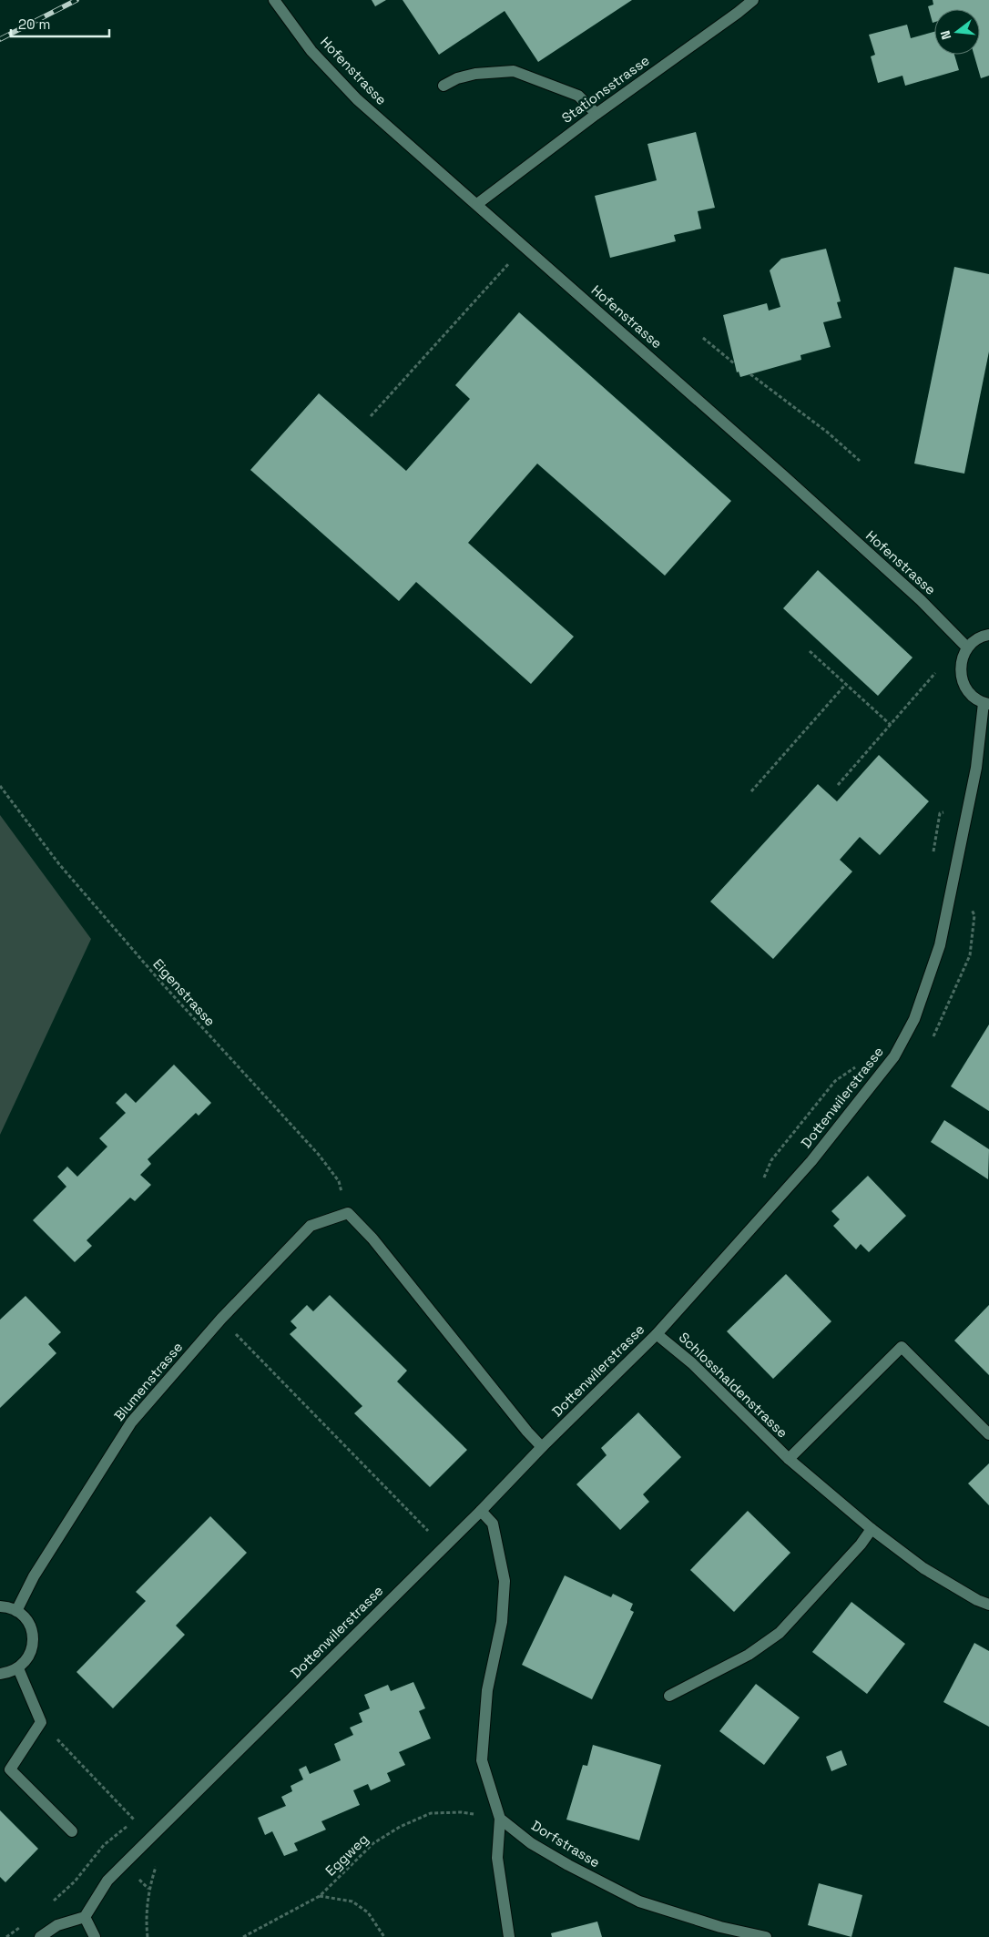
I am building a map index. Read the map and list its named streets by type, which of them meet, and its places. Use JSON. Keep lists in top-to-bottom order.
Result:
{
  "streets": {
    "street": [
      "Hofenstrasse",
      "Stationsstrasse",
      "Dottenwilerstrasse",
      "Blumenstrasse",
      "Schlosshaldenstrasse",
      "Dorfstrasse"
    ],
    "path": ["Eigenstrasse", "Eggweg"]
  },
  "crossings": [
    ["Hofenstrasse", "Stationsstrasse"],
    ["Eigenstrasse", "Blumenstrasse"],
    ["Dottenwilerstrasse", "Schlosshaldenstrasse"],
    ["Dorfstrasse", "Eggweg"]
  ],
  "scale_bar": "20 m",
  "north": "left"
}
